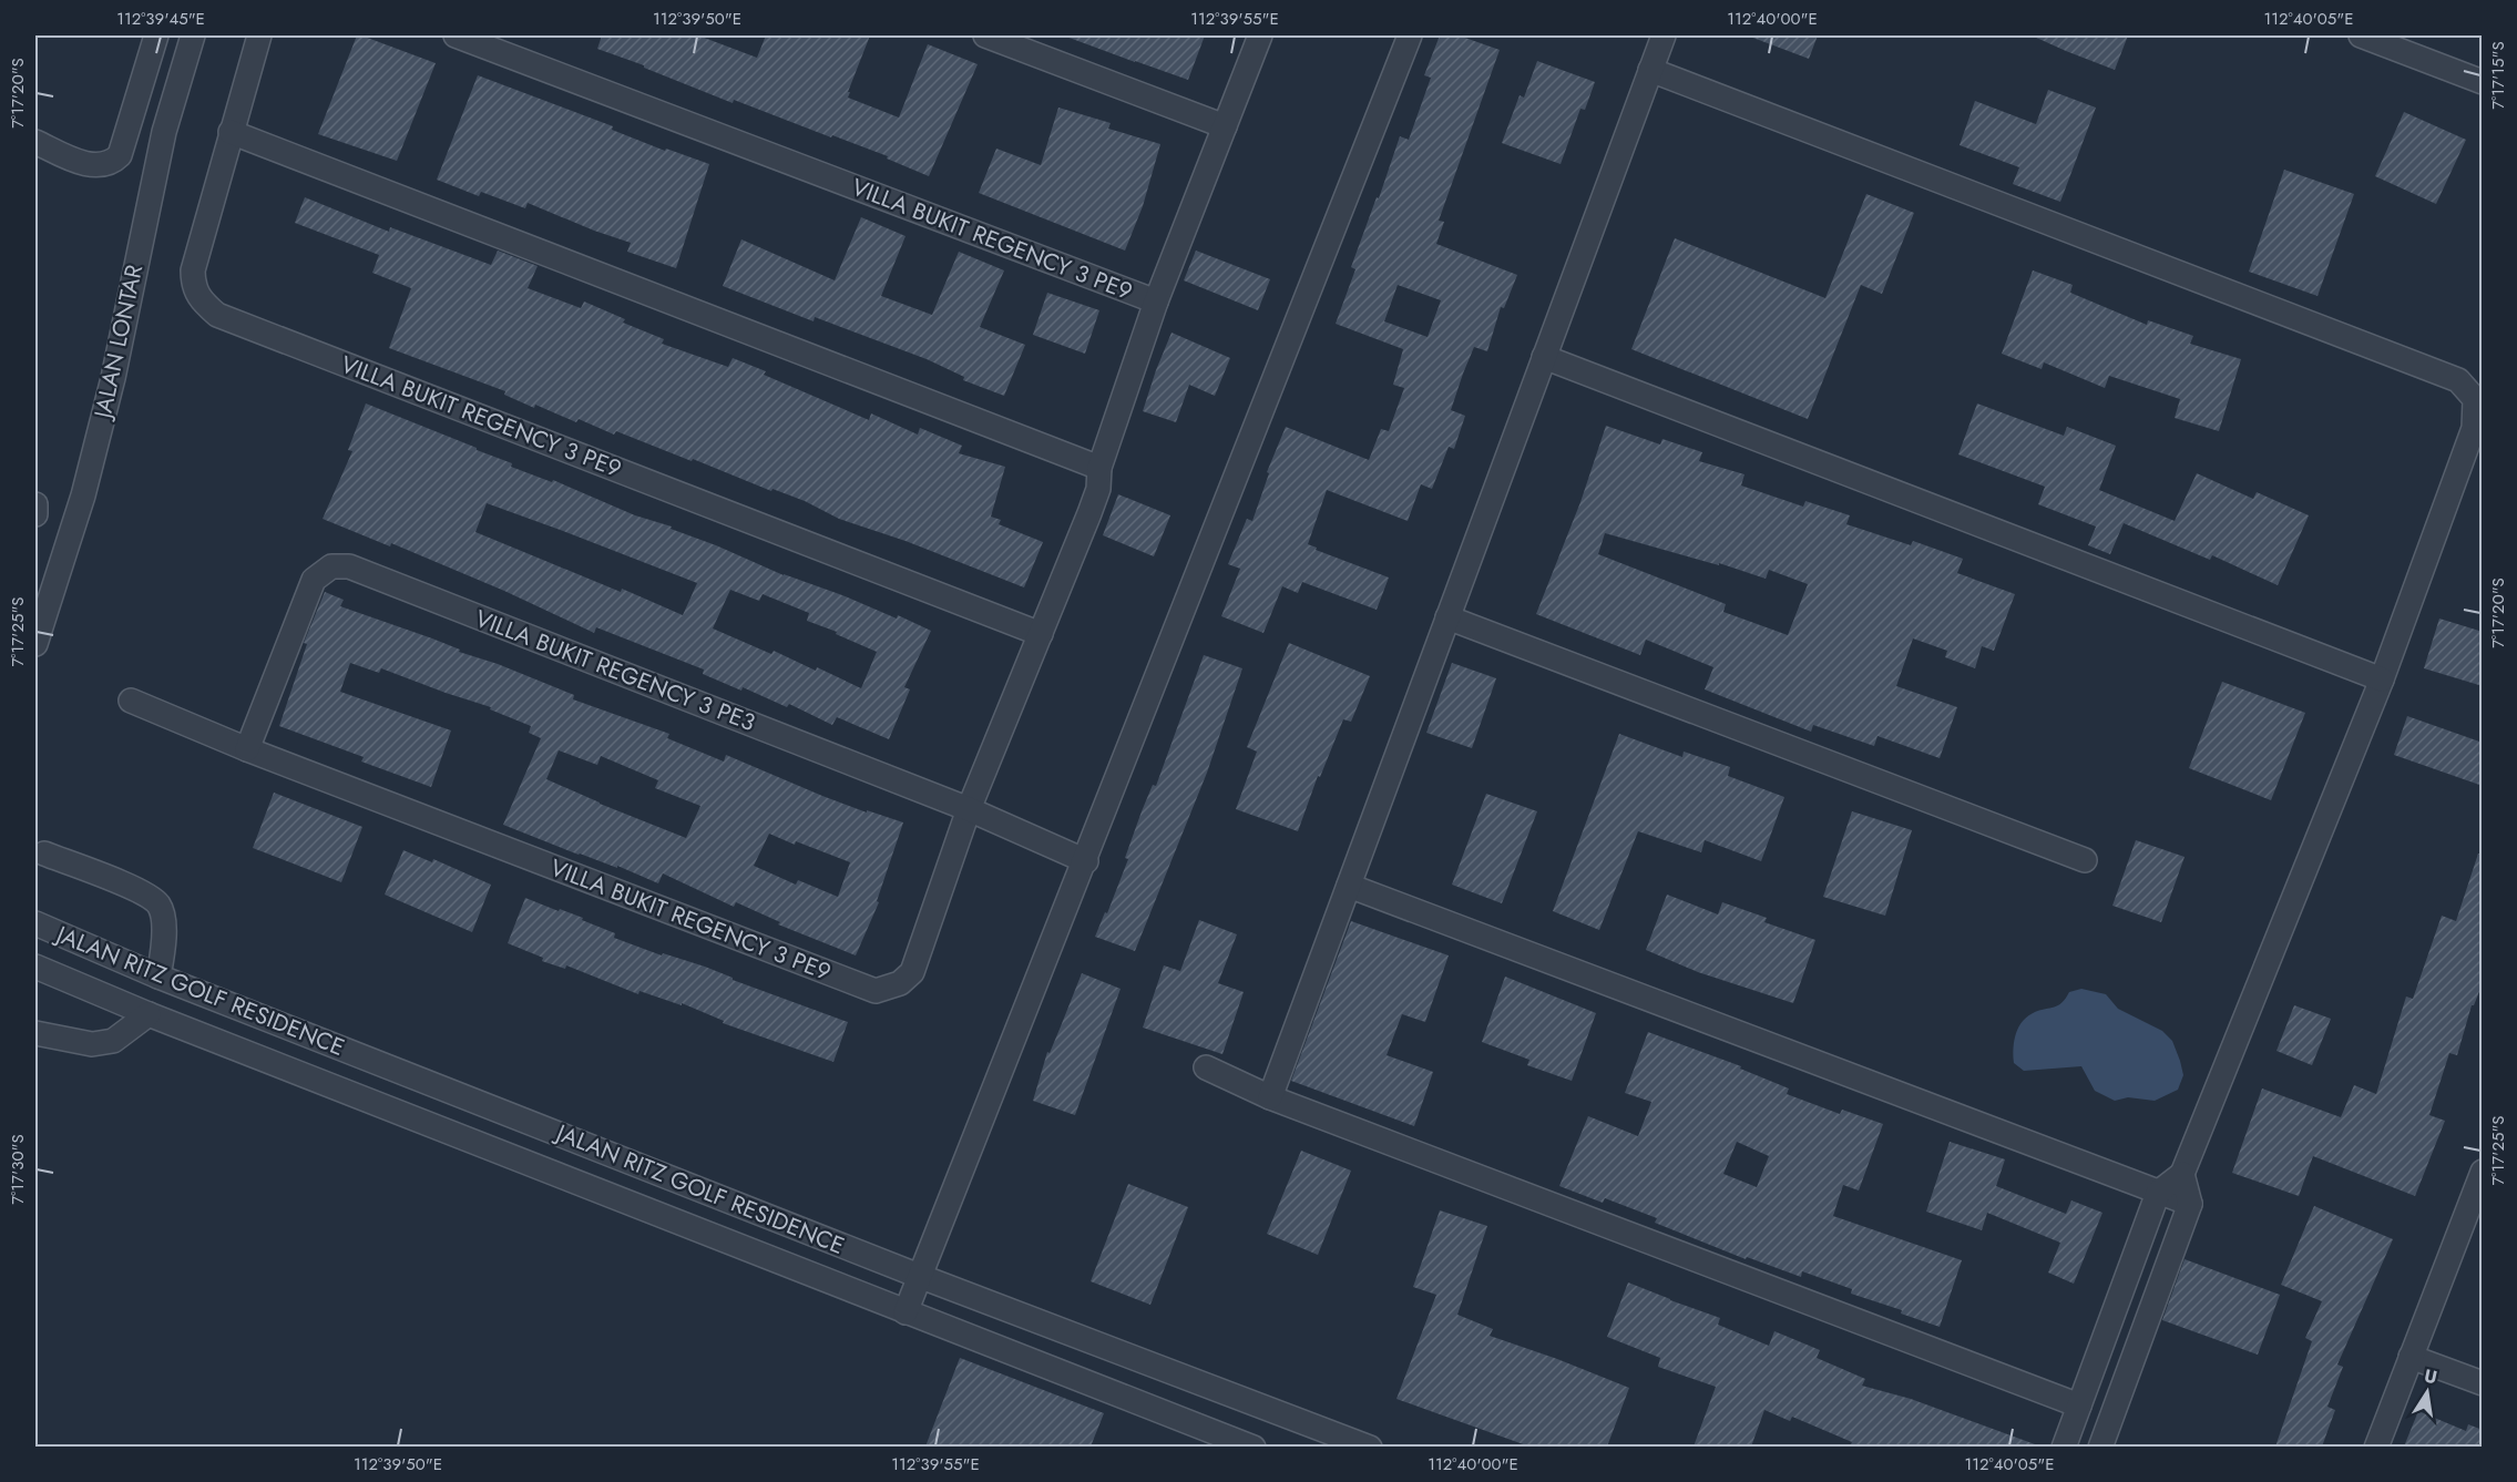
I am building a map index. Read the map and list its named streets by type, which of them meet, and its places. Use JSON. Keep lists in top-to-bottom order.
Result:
{
  "streets": {
    "street": [
      "VILLA BUKIT REGENCY 3 PE9",
      "JALAN LONTAR",
      "VILLA BUKIT REGENCY 3 PE3",
      "JALAN RITZ GOLF RESIDENCE"
    ]
  },
  "crossings": [
    ["VILLA BUKIT REGENCY 3 PE9", "VILLA BUKIT REGENCY 3 PE3"]
  ],
  "north": "top",
  "coordinates": [
    "112°39'45\"E",
    "112°39'50\"E",
    "112°39'55\"E",
    "112°40'00\"E",
    "112°40'05\"E",
    "7°17'15\"S",
    "7°17'20\"S",
    "7°17'25\"S",
    "7°17'30\"S"
  ]
}
